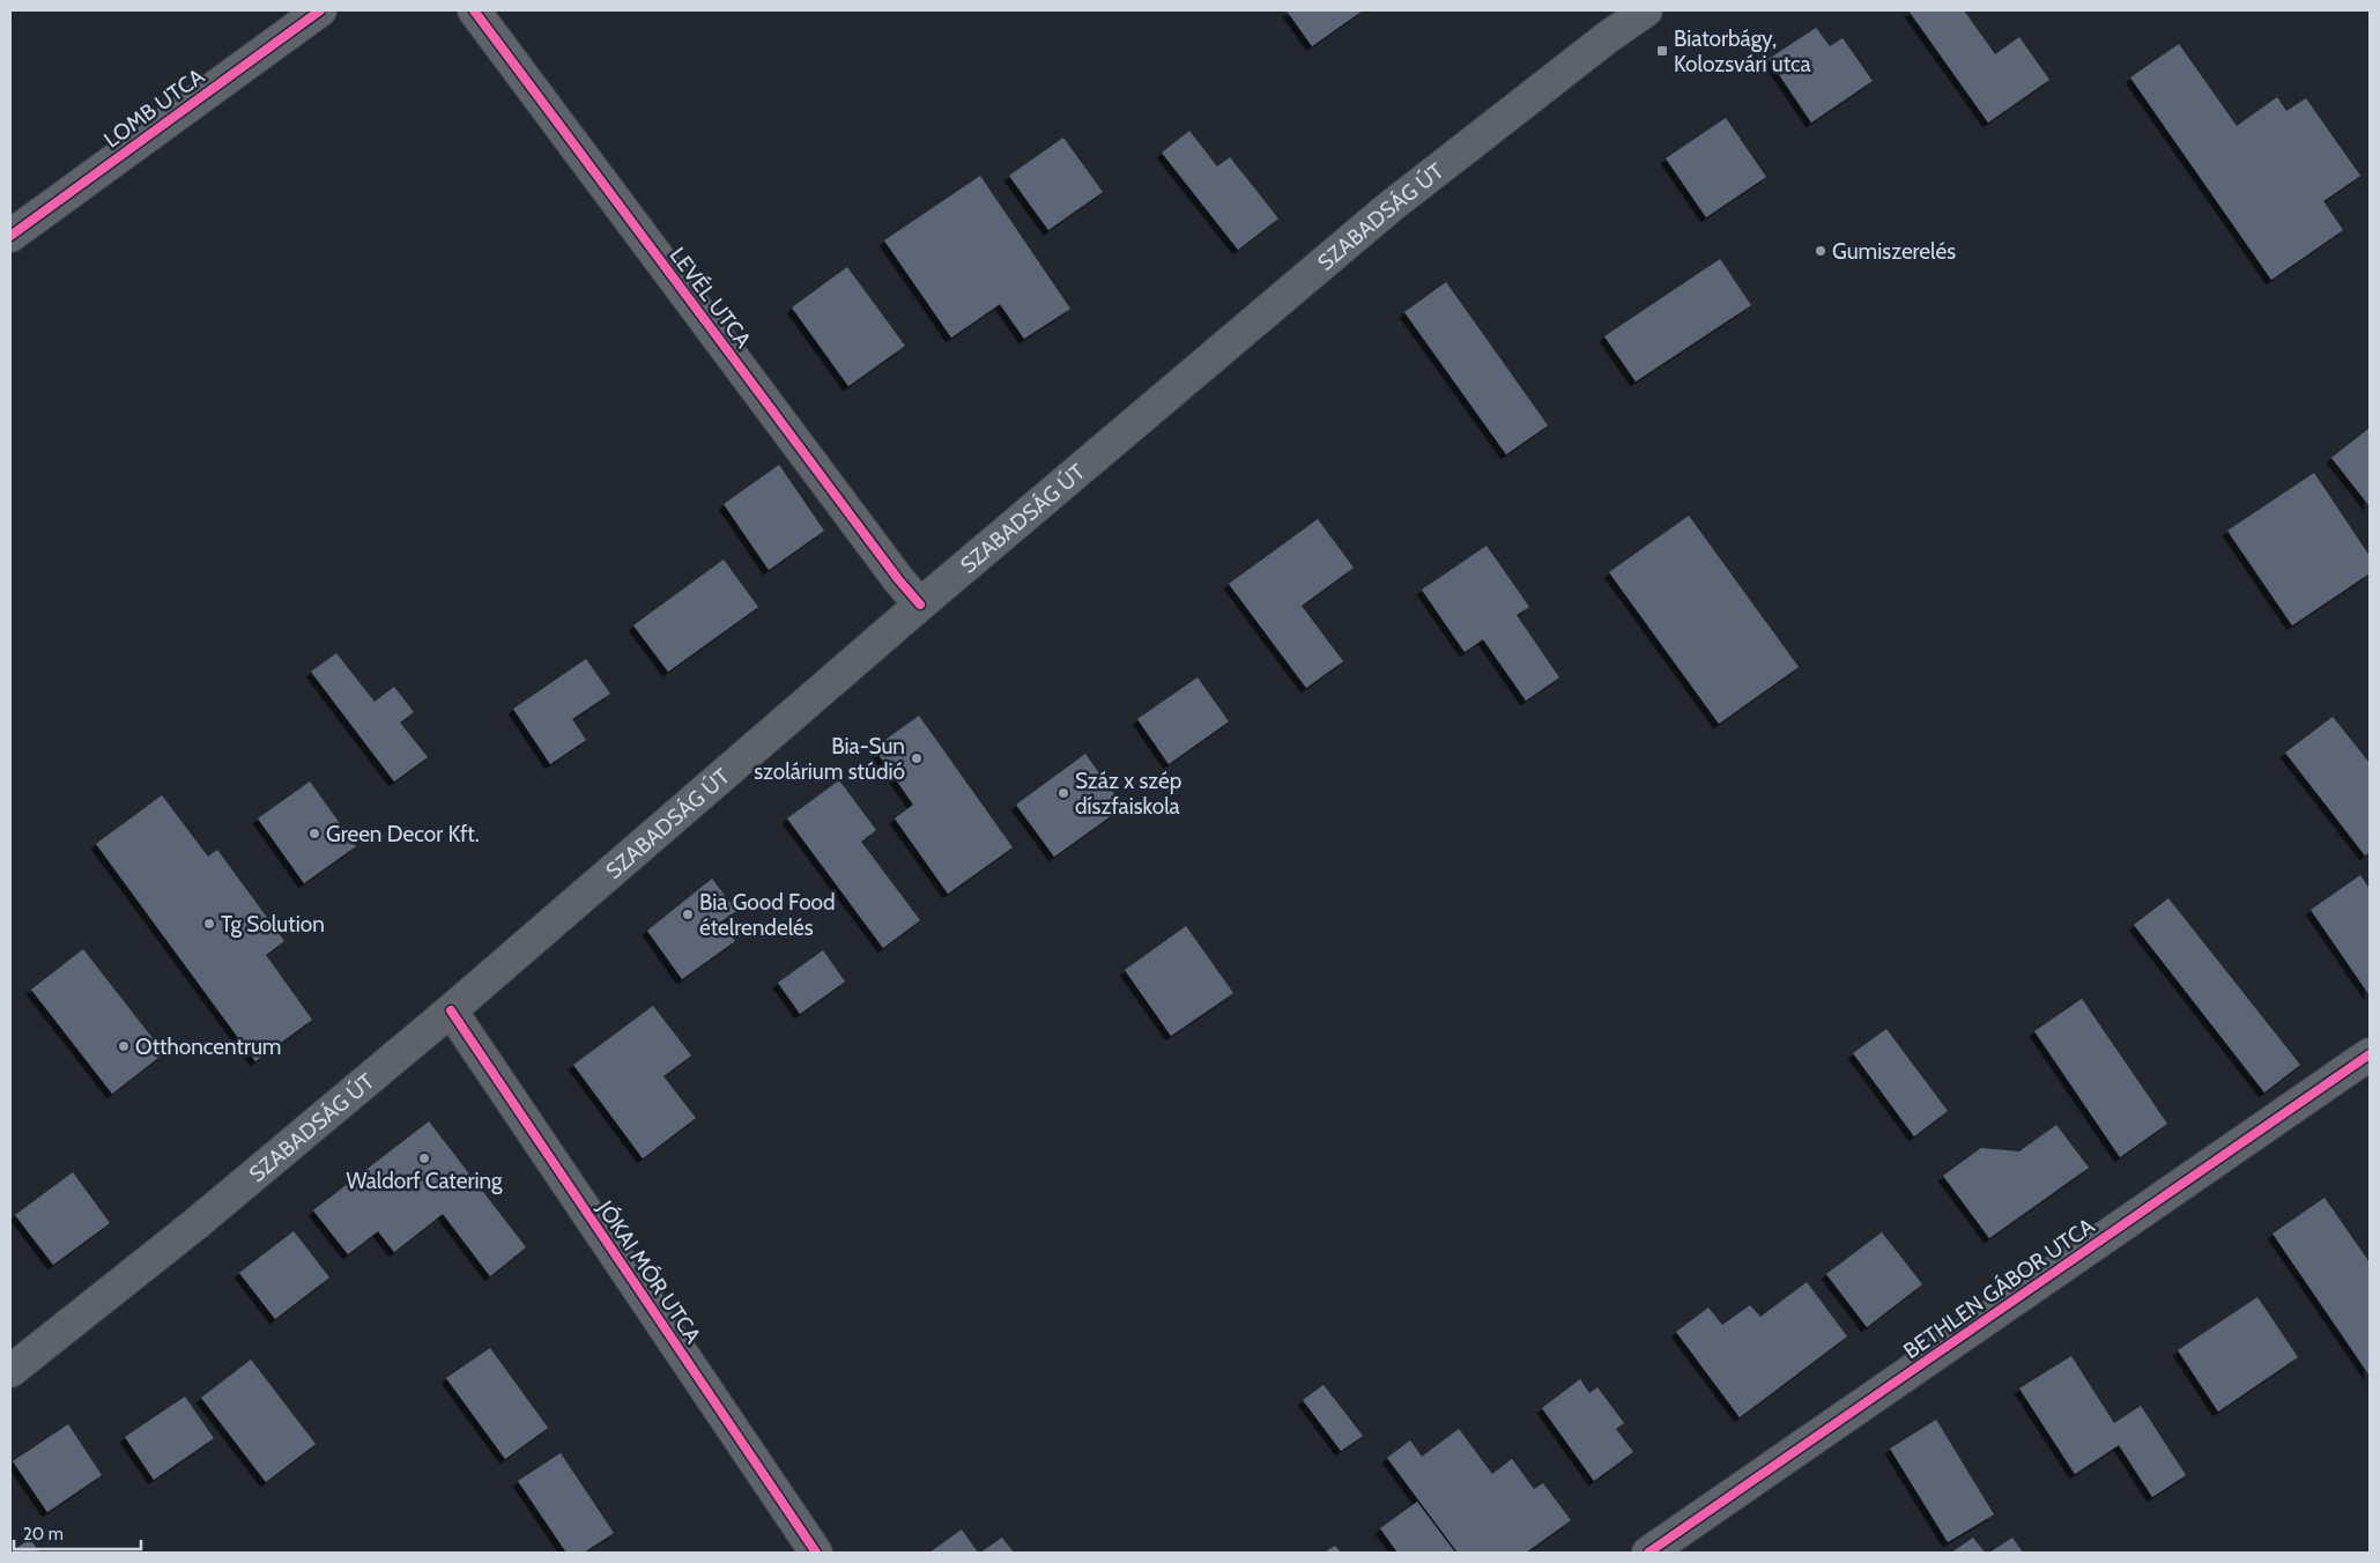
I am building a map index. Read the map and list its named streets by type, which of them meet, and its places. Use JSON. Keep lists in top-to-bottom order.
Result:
{
  "streets": {
    "street": [
      "LOMB UTCA",
      "SZABADSÁG ÚT",
      "LEVÉL UTCA",
      "JÓKAI MÓR UTCA",
      "BETHLEN GÁBOR UTCA"
    ]
  },
  "crossings": [
    ["SZABADSÁG ÚT", "LEVÉL UTCA"],
    ["SZABADSÁG ÚT", "JÓKAI MÓR UTCA"]
  ],
  "places": {
    "transit": ["Biatorbágy, Kolozsvári utca"],
    "other": [
      "Gumiszerelés",
      "Bia-Sun szolárium stúdió",
      "Száz x szép díszfaiskola",
      "Green Decor Kft.",
      "Bia Good Food ételrendelés",
      "Tg Solution",
      "Otthoncentrum",
      "Waldorf Catering"
    ]
  },
  "scale_bar": "20 m"
}
